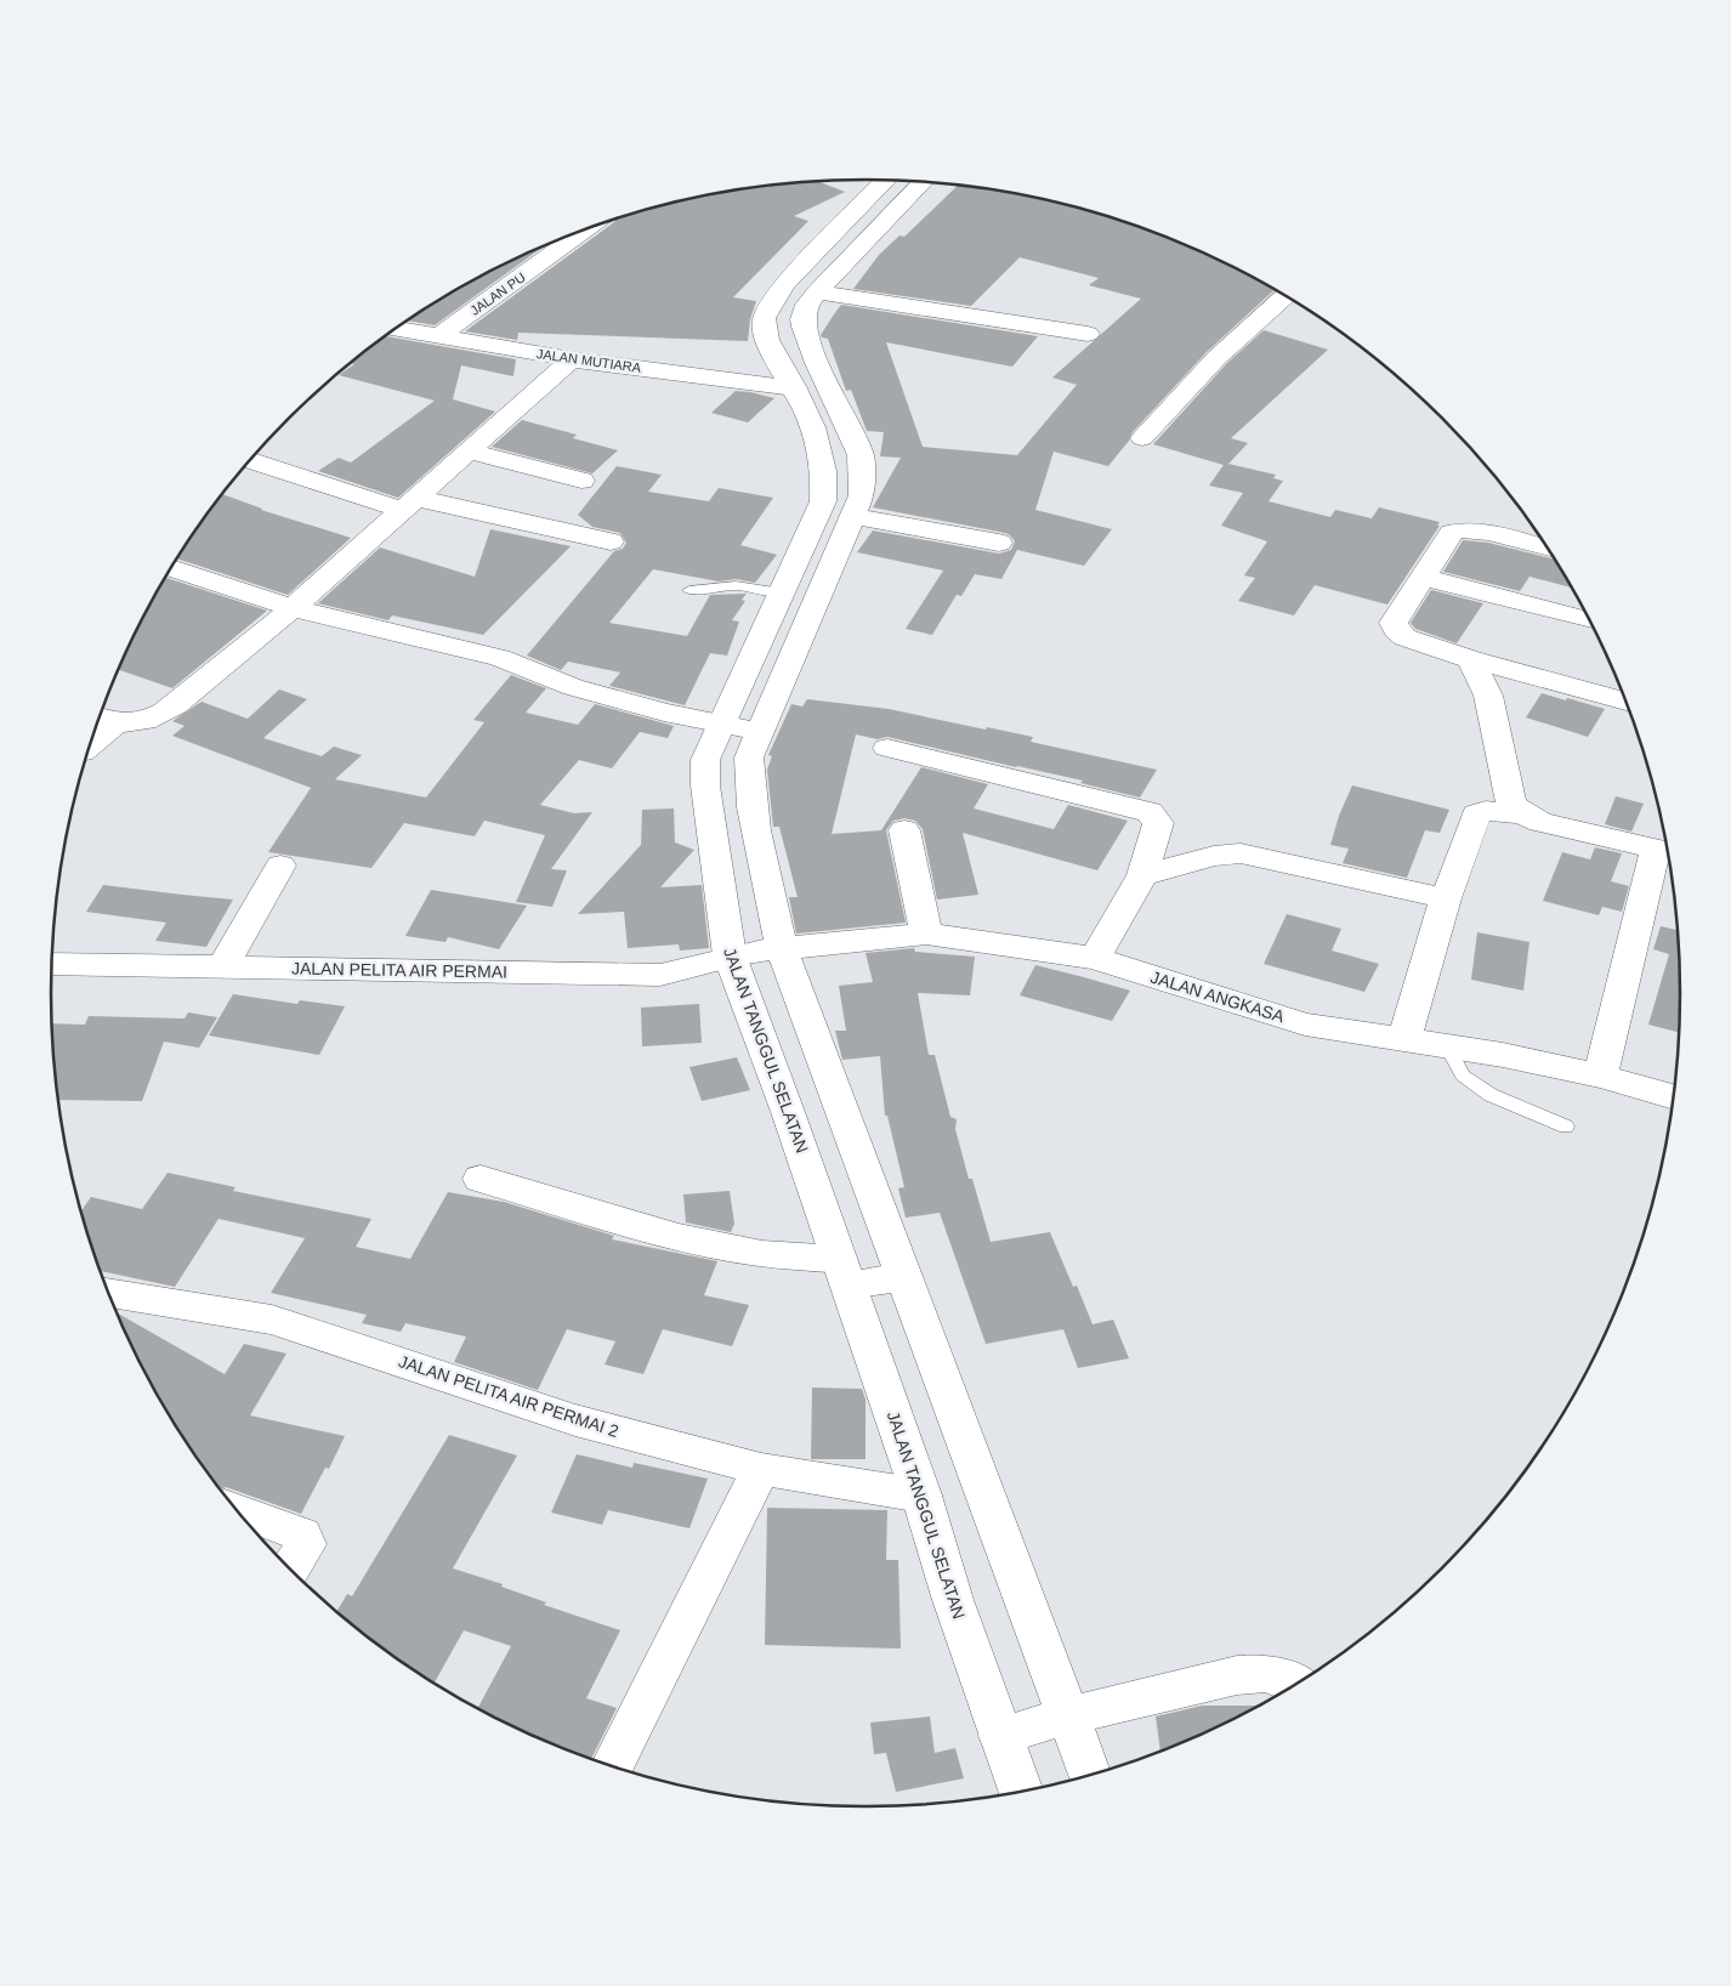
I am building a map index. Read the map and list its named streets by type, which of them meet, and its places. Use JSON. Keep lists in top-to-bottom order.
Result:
{
  "streets": {
    "street": [
      "JALAN PU",
      "JALAN MUTIARA",
      "JALAN PELITA AIR PERMAI",
      "JALAN ANGKASA",
      "JALAN TANGGUL SELATAN",
      "JALAN PELITA AIR PERMAI 2"
    ]
  },
  "crossings": [
    ["JALAN PU", "JALAN MUTIARA"],
    ["JALAN MUTIARA", "JALAN TANGGUL SELATAN"],
    ["JALAN PELITA AIR PERMAI", "JALAN ANGKASA"],
    ["JALAN PELITA AIR PERMAI", "JALAN TANGGUL SELATAN"],
    ["JALAN ANGKASA", "JALAN TANGGUL SELATAN"],
    ["JALAN TANGGUL SELATAN", "JALAN PELITA AIR PERMAI 2"]
  ]
}
